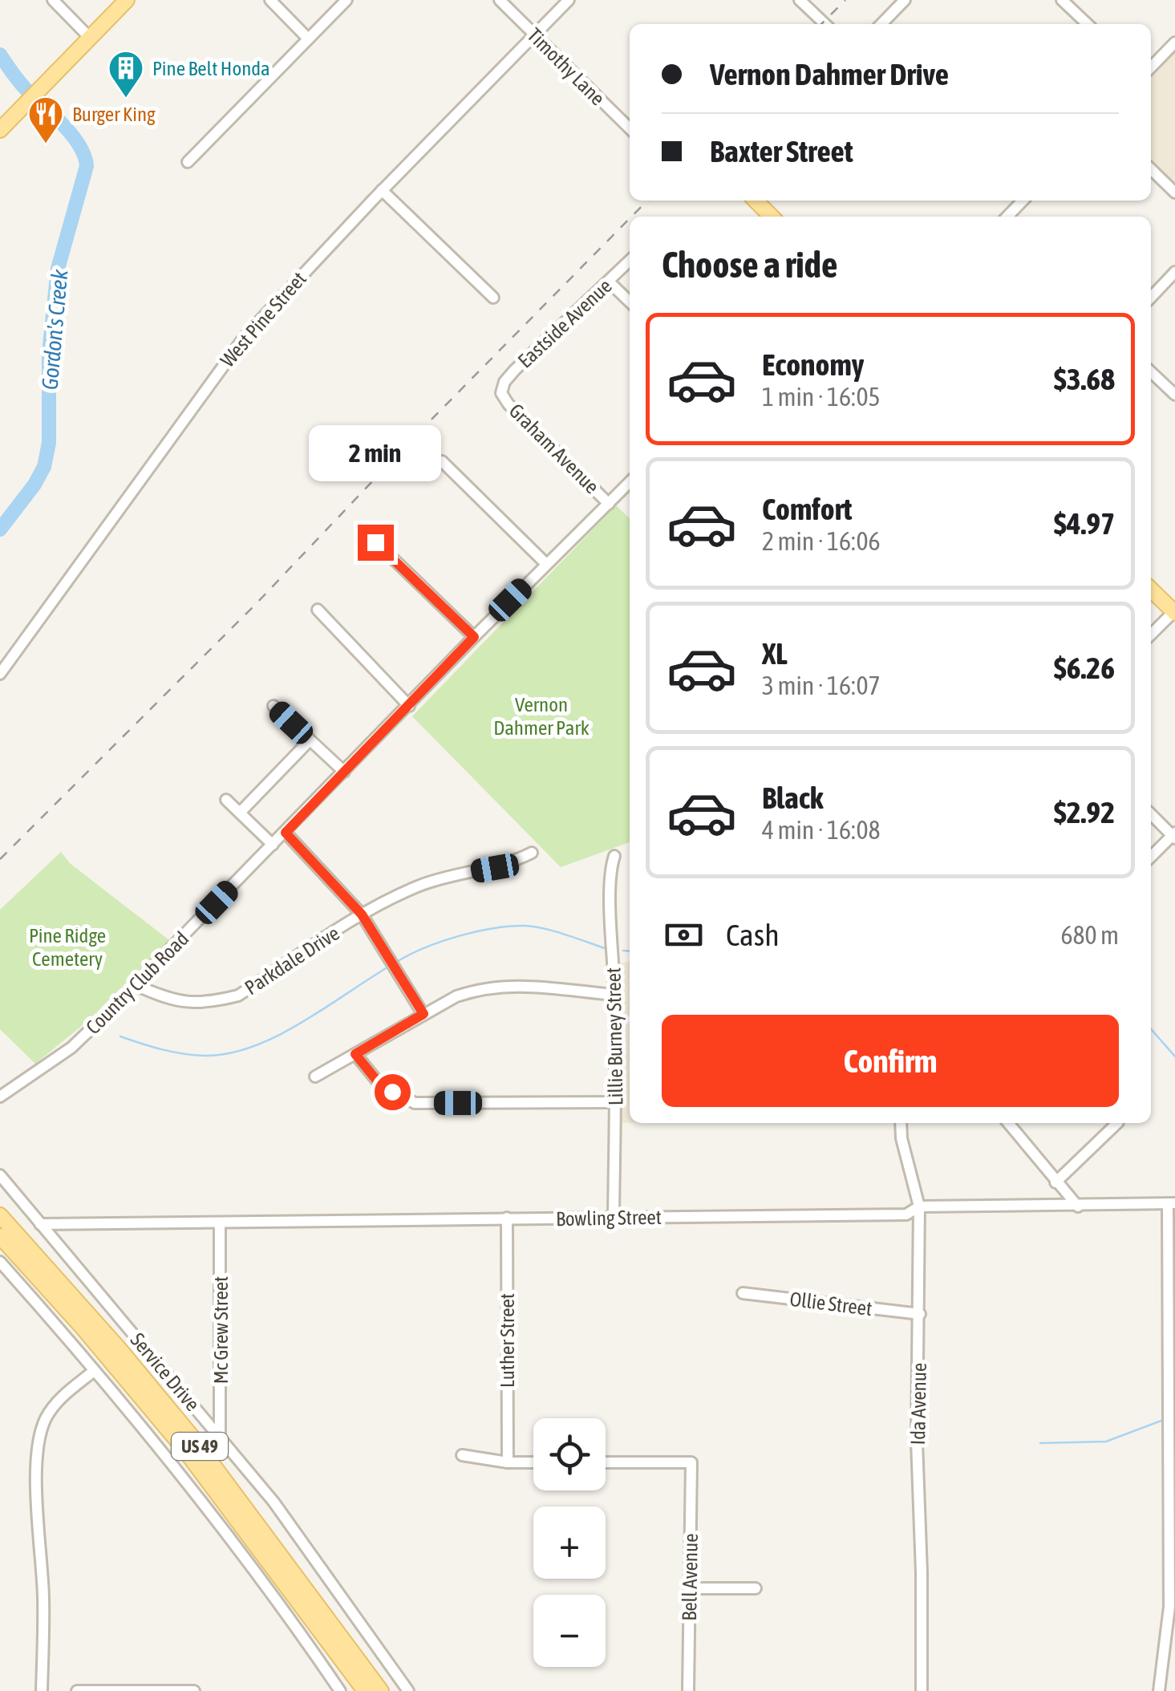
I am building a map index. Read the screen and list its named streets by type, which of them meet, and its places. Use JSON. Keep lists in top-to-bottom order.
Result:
{
  "streets": {
    "main road": ["US 49"],
    "street": [
      "Timothy Lane",
      "West Pine Street",
      "Eastside Avenue",
      "Graham Avenue",
      "Parkdale Drive",
      "Country Club Road",
      "Lillie Burney Street",
      "Bowling Street",
      "Ollie Street",
      "Mc Grew Street",
      "Luther Street",
      "Service Drive",
      "Ida Avenue",
      "Bell Avenue"
    ]
  },
  "crossings": [
    ["Timothy Lane", "West Pine Street"],
    ["Eastside Avenue", "Graham Avenue"],
    ["Graham Avenue", "Country Club Road"],
    ["Parkdale Drive", "Country Club Road"],
    ["Lillie Burney Street", "Bowling Street"],
    ["Bowling Street", "Mc Grew Street"],
    ["Bowling Street", "Luther Street"],
    ["Bowling Street", "Service Drive"],
    ["Bowling Street", "Ida Avenue"],
    ["Ollie Street", "Ida Avenue"],
    ["Mc Grew Street", "Service Drive"]
  ],
  "water": ["Gordon's Creek"],
  "parks": ["Vernon Dahmer Park", "Pine Ridge Cemetery"],
  "places": {
    "building": ["Pine Belt Honda"],
    "restaurant": ["Burger King"]
  },
  "page": {
    "banner": ["Vernon Dahmer Drive", "Baxter Street"],
    "heading": "Choose a ride",
    "list": [
      {
        "name": "Economy",
        "note": "1 min · 16:05",
        "value": "$3.68"
      },
      {
        "name": "Comfort",
        "note": "2 min · 16:06",
        "value": "$4.97"
      },
      {
        "name": "XL",
        "note": "3 min · 16:07",
        "value": "$6.26"
      },
      {
        "name": "Black",
        "note": "4 min · 16:08",
        "value": "$2.92"
      }
    ],
    "bubble": "2 min",
    "pay": ["Cash", "680 m"],
    "buttons": "Confirm",
    "map_buttons": ["+", "−"]
  }
}
